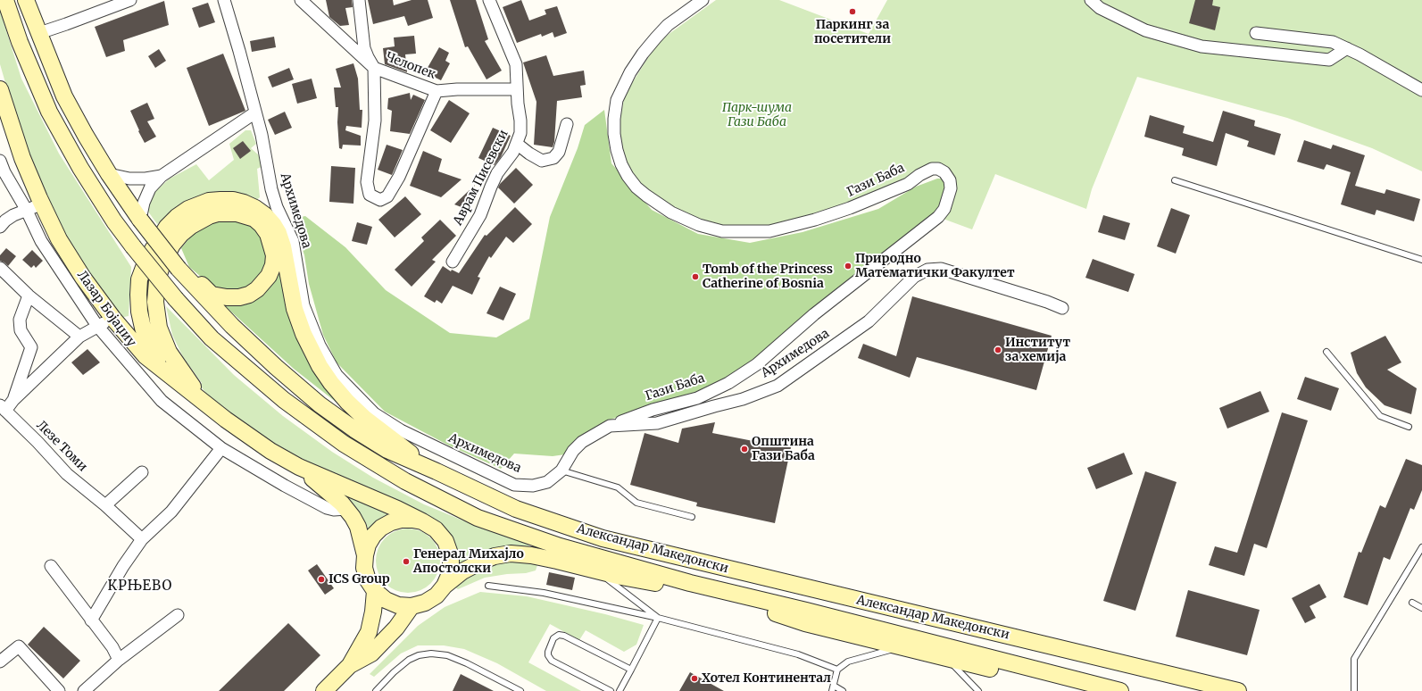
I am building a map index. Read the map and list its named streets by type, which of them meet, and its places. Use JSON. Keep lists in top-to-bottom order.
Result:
{
  "streets": {
    "street": [
      "Челопек",
      "Аврам Писевски",
      "Гази Баба",
      "Архимедова",
      "Лазар Бојаџиу",
      "Лезе Томи",
      "Александар Македонски"
    ]
  },
  "crossings": [
    ["Челопек", "Аврам Писевски"],
    ["Гази Баба", "Архимедова"]
  ],
  "districts": ["КРЊЕВО"],
  "parks": ["Парк-шума Гази Баба"],
  "places": [
    "Паркинг за посетители",
    "Природно Математички Факултет",
    "Tomb of the Princess Catherine of Bosnia",
    "Институт за хемија",
    "Општина Гази Баба",
    "Генерал Михајло Апостолски",
    "ICS Group",
    "Хотел Континентал"
  ]
}
